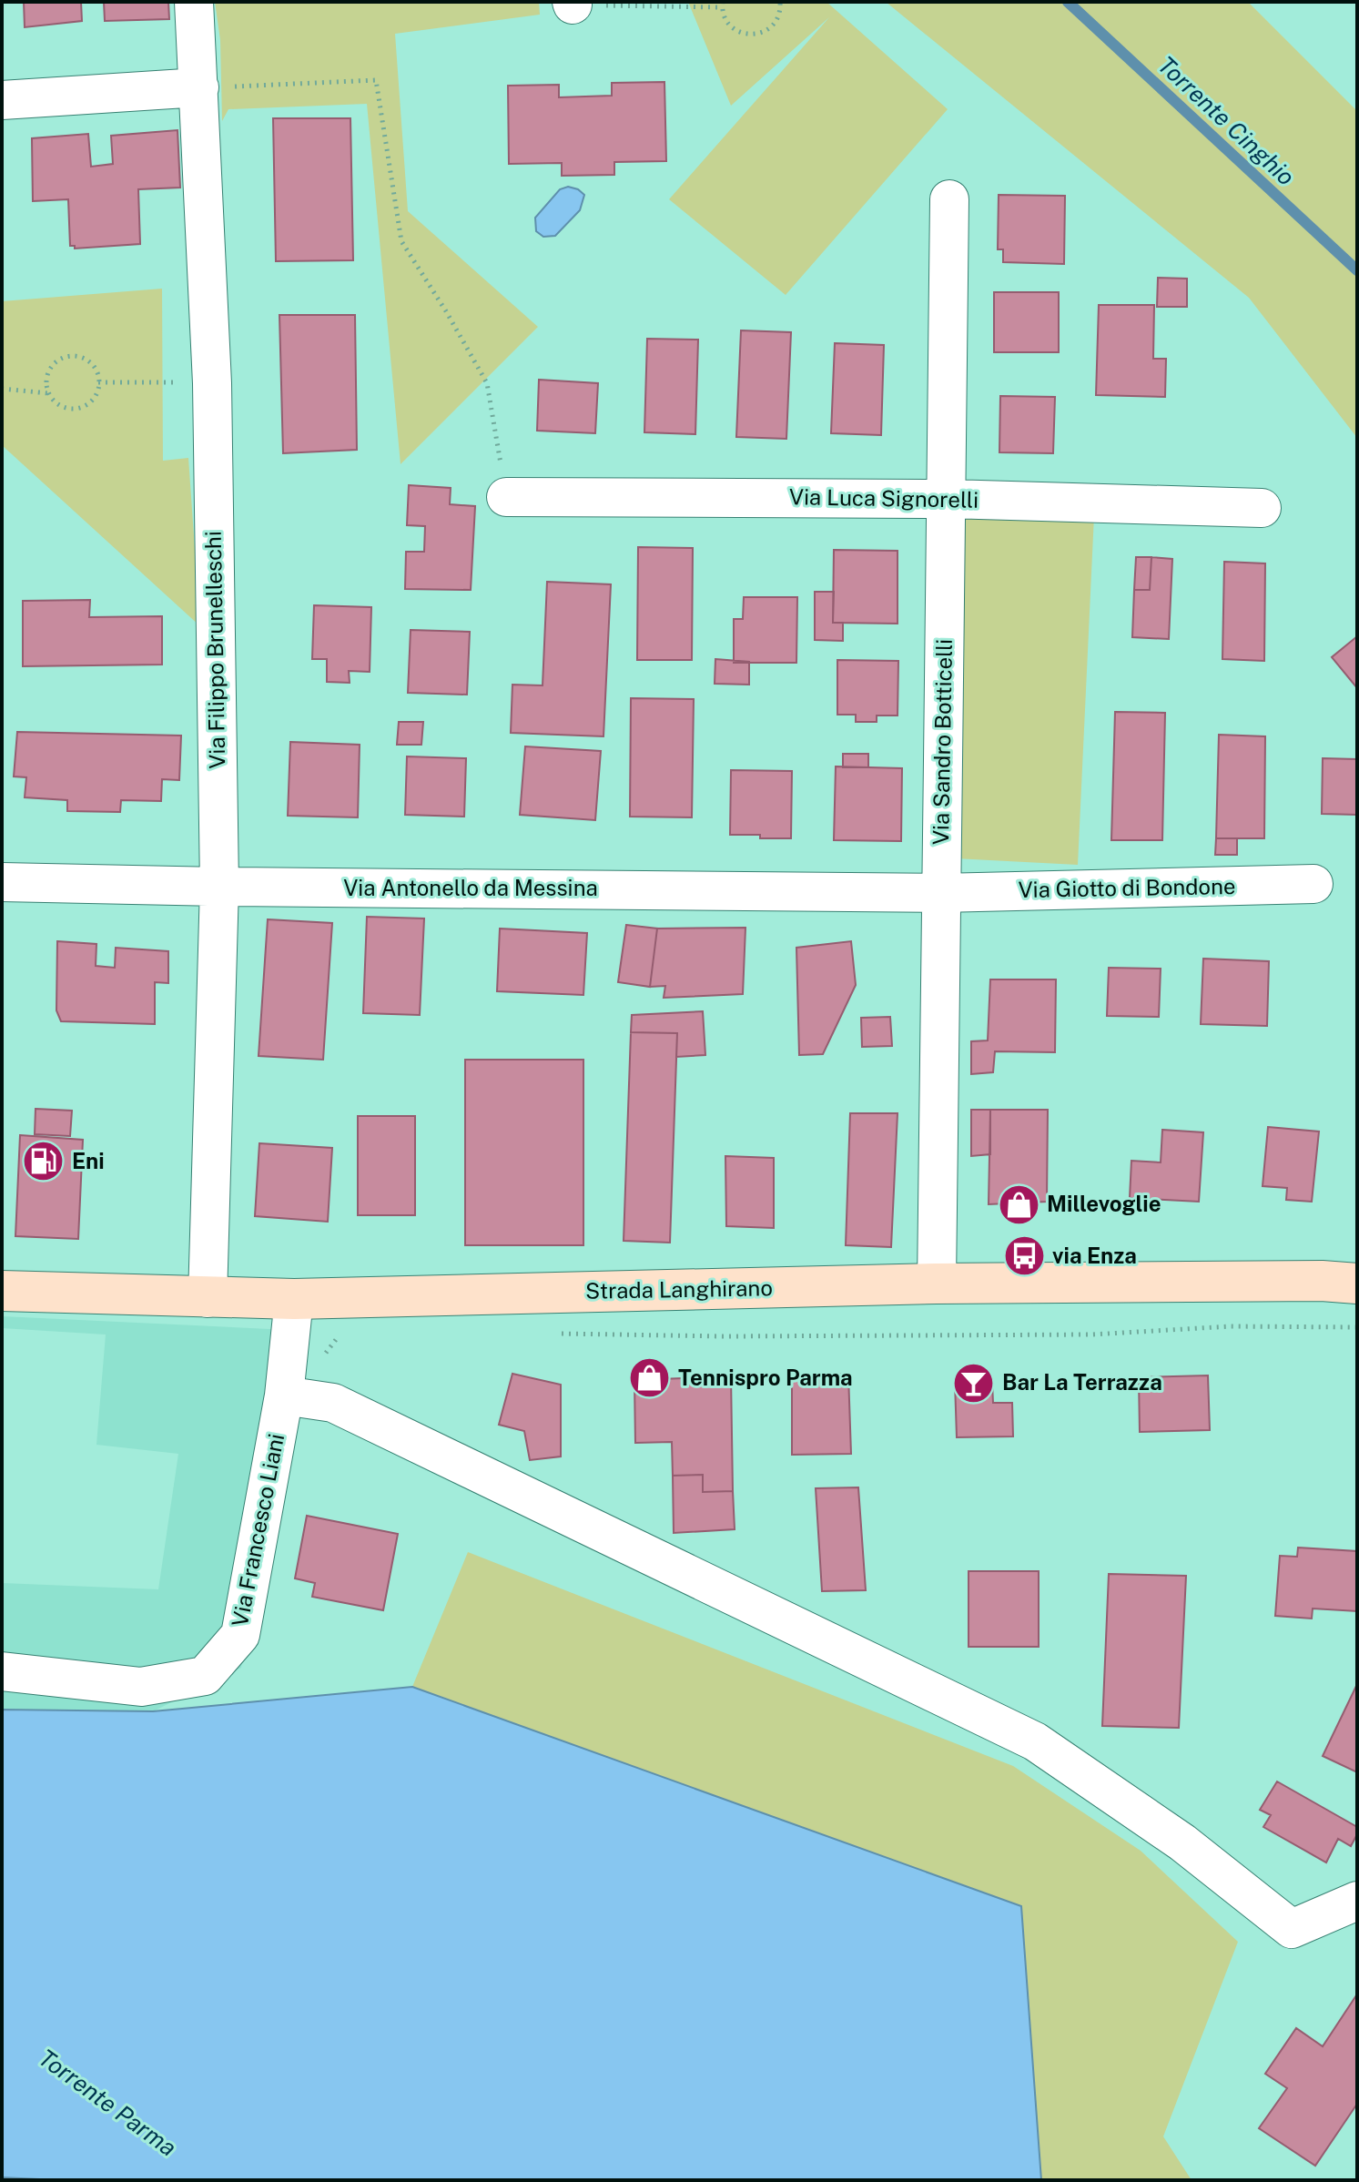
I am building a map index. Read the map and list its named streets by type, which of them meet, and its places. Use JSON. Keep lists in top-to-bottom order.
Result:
{
  "streets": {
    "main road": ["Strada Langhirano"],
    "street": [
      "Via Luca Signorelli",
      "Via Filippo Brunelleschi",
      "Via Sandro Botticelli",
      "Via Antonello da Messina",
      "Via Giotto di Bondone",
      "Via Francesco Liani"
    ]
  },
  "crossings": [
    ["Via Luca Signorelli", "Via Sandro Botticelli"],
    ["Via Filippo Brunelleschi", "Via Antonello da Messina"],
    ["Via Filippo Brunelleschi", "Strada Langhirano"],
    ["Via Sandro Botticelli", "Via Antonello da Messina"],
    ["Via Sandro Botticelli", "Via Giotto di Bondone"],
    ["Via Sandro Botticelli", "Strada Langhirano"],
    ["Via Antonello da Messina", "Via Giotto di Bondone"],
    ["Strada Langhirano", "Via Francesco Liani"]
  ],
  "water": ["Torrente Cinghio", "Torrente Parma"],
  "places": {
    "fuel station": ["Eni"],
    "shop": ["Millevoglie", "Tennispro Parma"],
    "bus stop": ["via Enza"],
    "bar": ["Bar La Terrazza"]
  }
}
